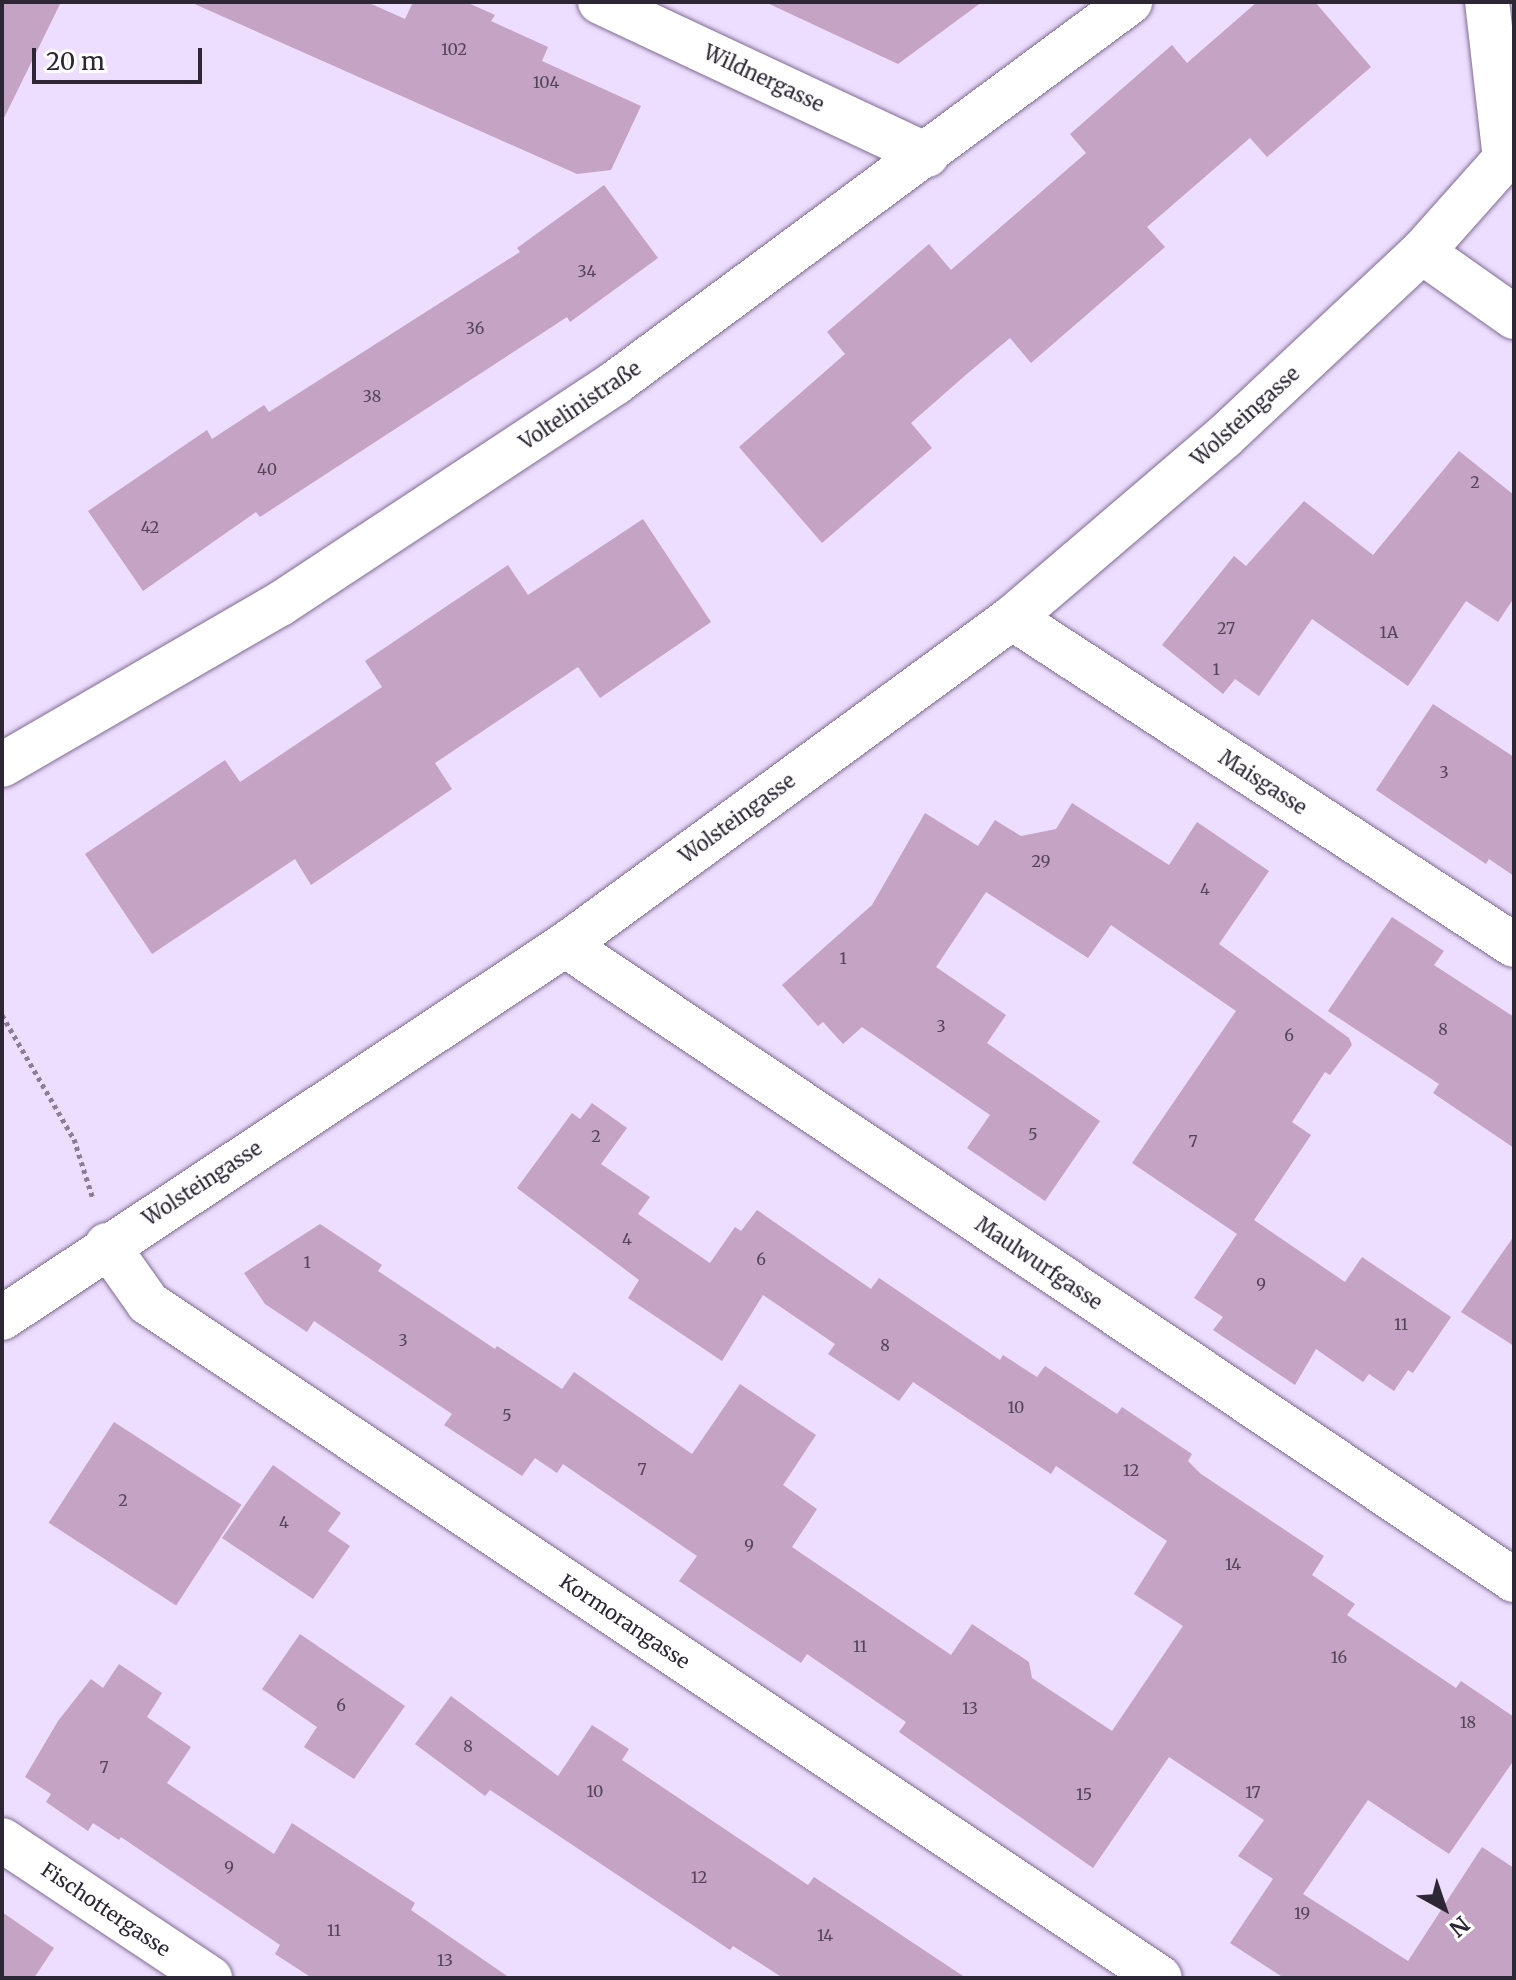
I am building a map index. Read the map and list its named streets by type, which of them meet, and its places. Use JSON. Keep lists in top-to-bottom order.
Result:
{
  "streets": {
    "street": [
      "Wildnergasse",
      "Voltelinistraße",
      "Wolsteingasse",
      "Maisgasse",
      "Maulwurfgasse",
      "Kormorangasse",
      "Fischottergasse"
    ]
  },
  "crossings": [
    ["Wildnergasse", "Voltelinistraße"],
    ["Wolsteingasse", "Maisgasse"],
    ["Wolsteingasse", "Maulwurfgasse"],
    ["Wolsteingasse", "Kormorangasse"]
  ],
  "house_numbers": [
    "102",
    "104",
    "34",
    "36",
    "38",
    "40",
    "2",
    "42",
    "27",
    "1A",
    "1",
    "3",
    "29",
    "4",
    "1",
    "3",
    "8",
    "6",
    "5",
    "2",
    "7",
    "4",
    "6",
    "1",
    "9",
    "11",
    "3",
    "8",
    "10",
    "5",
    "7",
    "12",
    "2",
    "4",
    "9",
    "14",
    "11",
    "16",
    "6",
    "13",
    "18",
    "8",
    "7",
    "10",
    "17",
    "15",
    "9",
    "12",
    "19",
    "11",
    "14",
    "13"
  ],
  "scale_bar": "20 m",
  "north": "bottom right"
}
